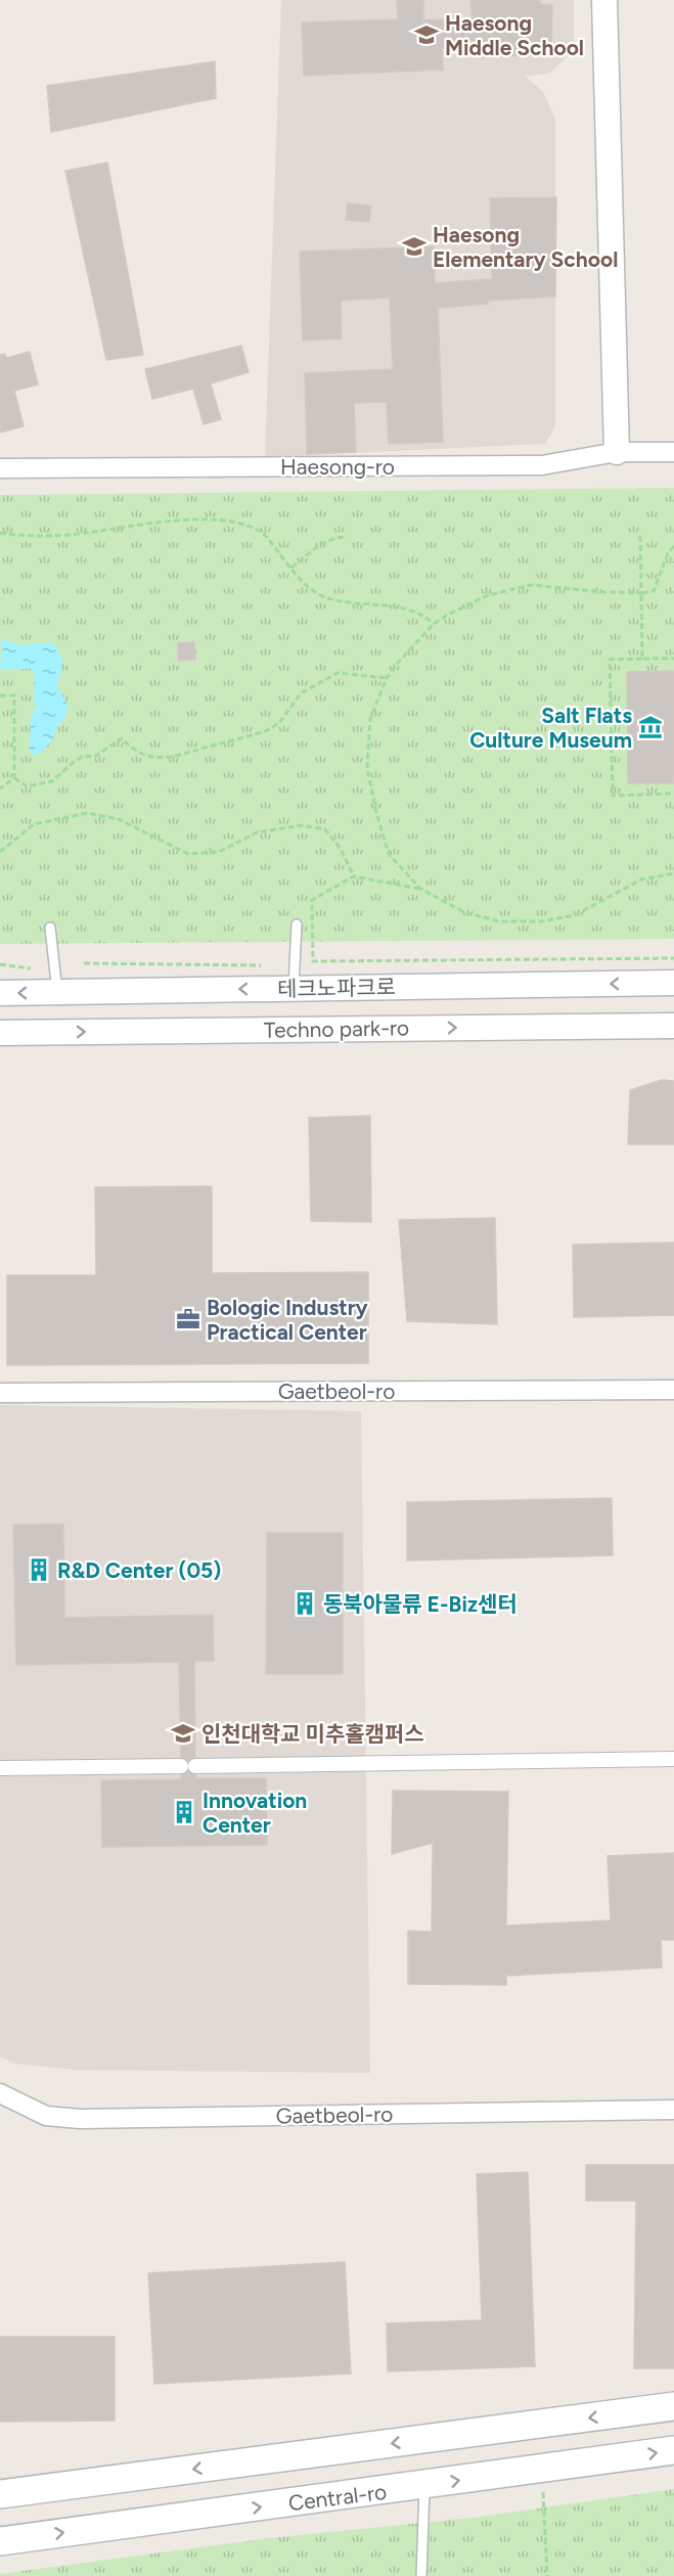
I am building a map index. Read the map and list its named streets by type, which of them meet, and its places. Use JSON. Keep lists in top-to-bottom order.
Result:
{
  "streets": {
    "main road": ["Central-ro"],
    "street": [
      "Haesong-ro",
      "테크노파크로",
      "Techno park-ro",
      "Gaetbeol-ro"
    ]
  },
  "one_way": ["테크노파크로", "Techno park-ro"],
  "places": {
    "school or university": ["Haesong Middle School", "Haesong Elementary School", "인천대학교 미추홀캠퍼스"],
    "museum": ["Salt Flats Culture Museum"],
    "office": ["Bologic Industry Practical Center"],
    "building": ["R&D Center (05)", "동북아물류 E-Biz센터", "Innovation Center"]
  }
}
